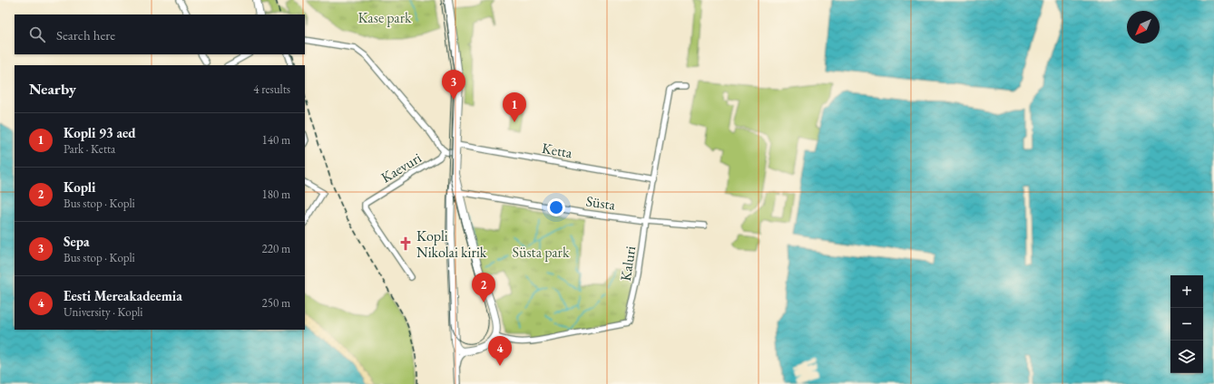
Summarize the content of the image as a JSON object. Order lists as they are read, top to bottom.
{
  "streets": {
    "street": [
      "Ketta",
      "Kaevuri",
      "Süsta",
      "Kaluri"
    ]
  },
  "crossings": [
    ["Ketta", "Kaluri"],
    ["Süsta", "Kaluri"]
  ],
  "parks": ["Kase park", "Süsta park"],
  "places": {
    "church": ["Kopli Nikolai kirik"]
  },
  "north": "bottom left",
  "page": {
    "search": "Search here",
    "heading": ["Nearby", "4 results"],
    "pins": [
      "3",
      "1",
      "2",
      "4"
    ],
    "list": [
      {
        "mark": "1",
        "name": "Kopli 93 aed",
        "note": "Park · Ketta",
        "value": "140 m"
      },
      {
        "mark": "2",
        "name": "Kopli",
        "note": "Bus stop · Kopli",
        "value": "180 m"
      },
      {
        "mark": "3",
        "name": "Sepa",
        "note": "Bus stop · Kopli",
        "value": "220 m"
      },
      {
        "mark": "4",
        "name": "Eesti Mereakadeemia",
        "note": "University · Kopli",
        "value": "250 m"
      }
    ],
    "map_buttons": ["+", "−"]
  }
}
